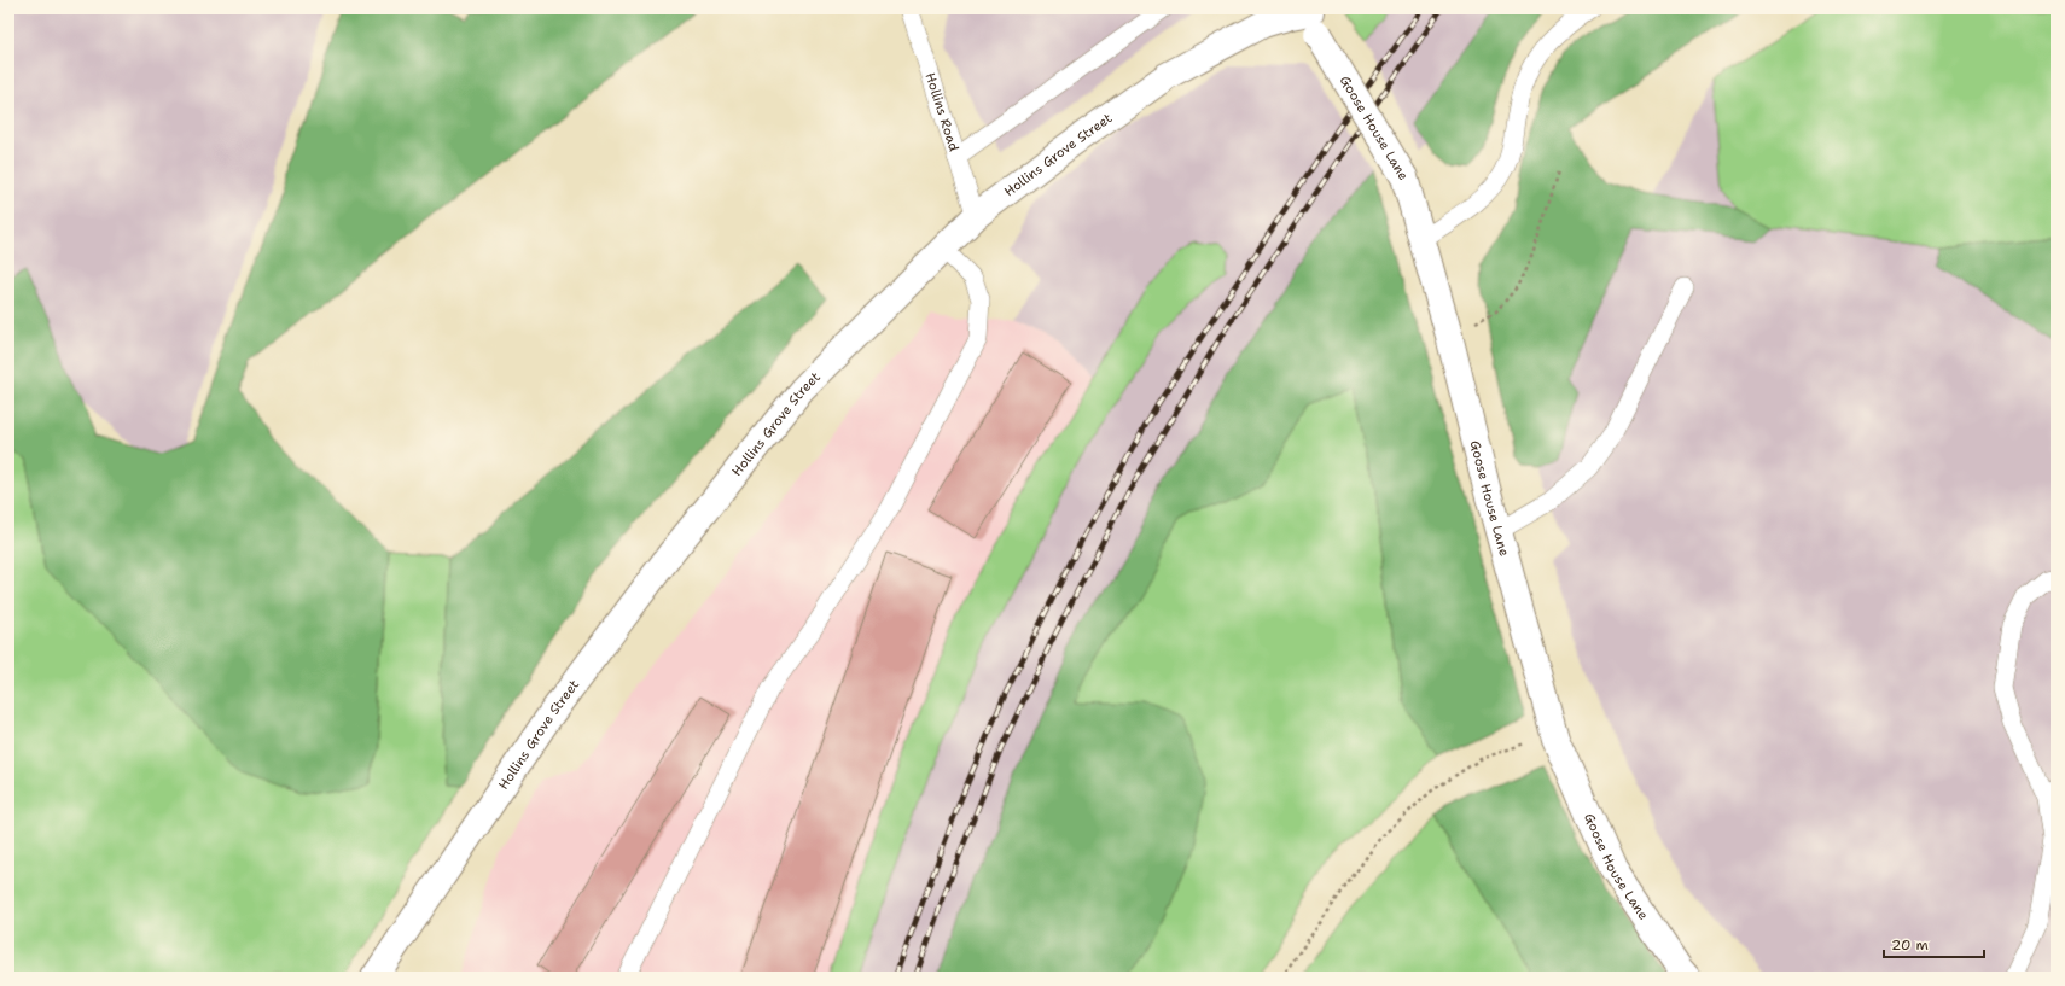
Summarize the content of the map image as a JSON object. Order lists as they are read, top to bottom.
{
  "streets": {
    "street": ["Goose House Lane", "Hollins Grove Street"],
    "lane": ["Hollins Road"]
  },
  "crossings": [
    ["Hollins Road", "Hollins Grove Street"],
    ["Goose House Lane", "Hollins Grove Street"]
  ],
  "scale_bar": "20 m"
}
